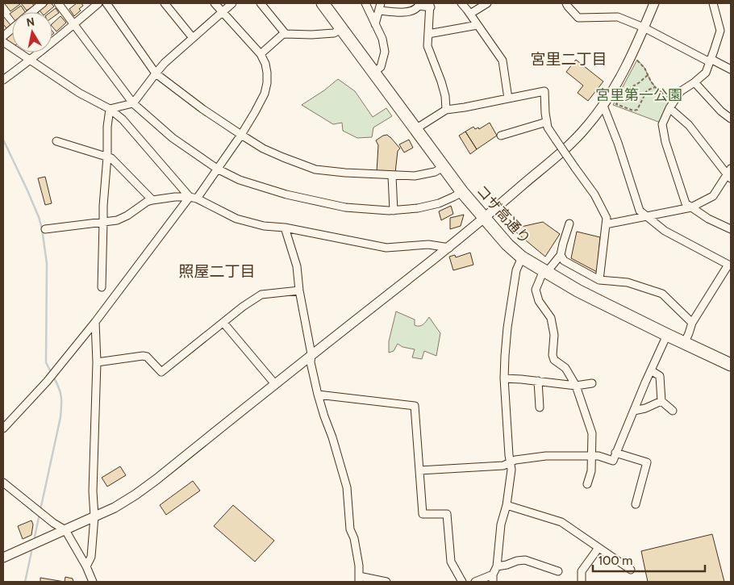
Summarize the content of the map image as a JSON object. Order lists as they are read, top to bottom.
{
  "streets": {
    "highway": ["コザ高通り"]
  },
  "districts": ["宮里二丁目", "照屋二丁目"],
  "parks": ["宮里第一公園"],
  "scale_bar": "100 m",
  "north": "top"
}
